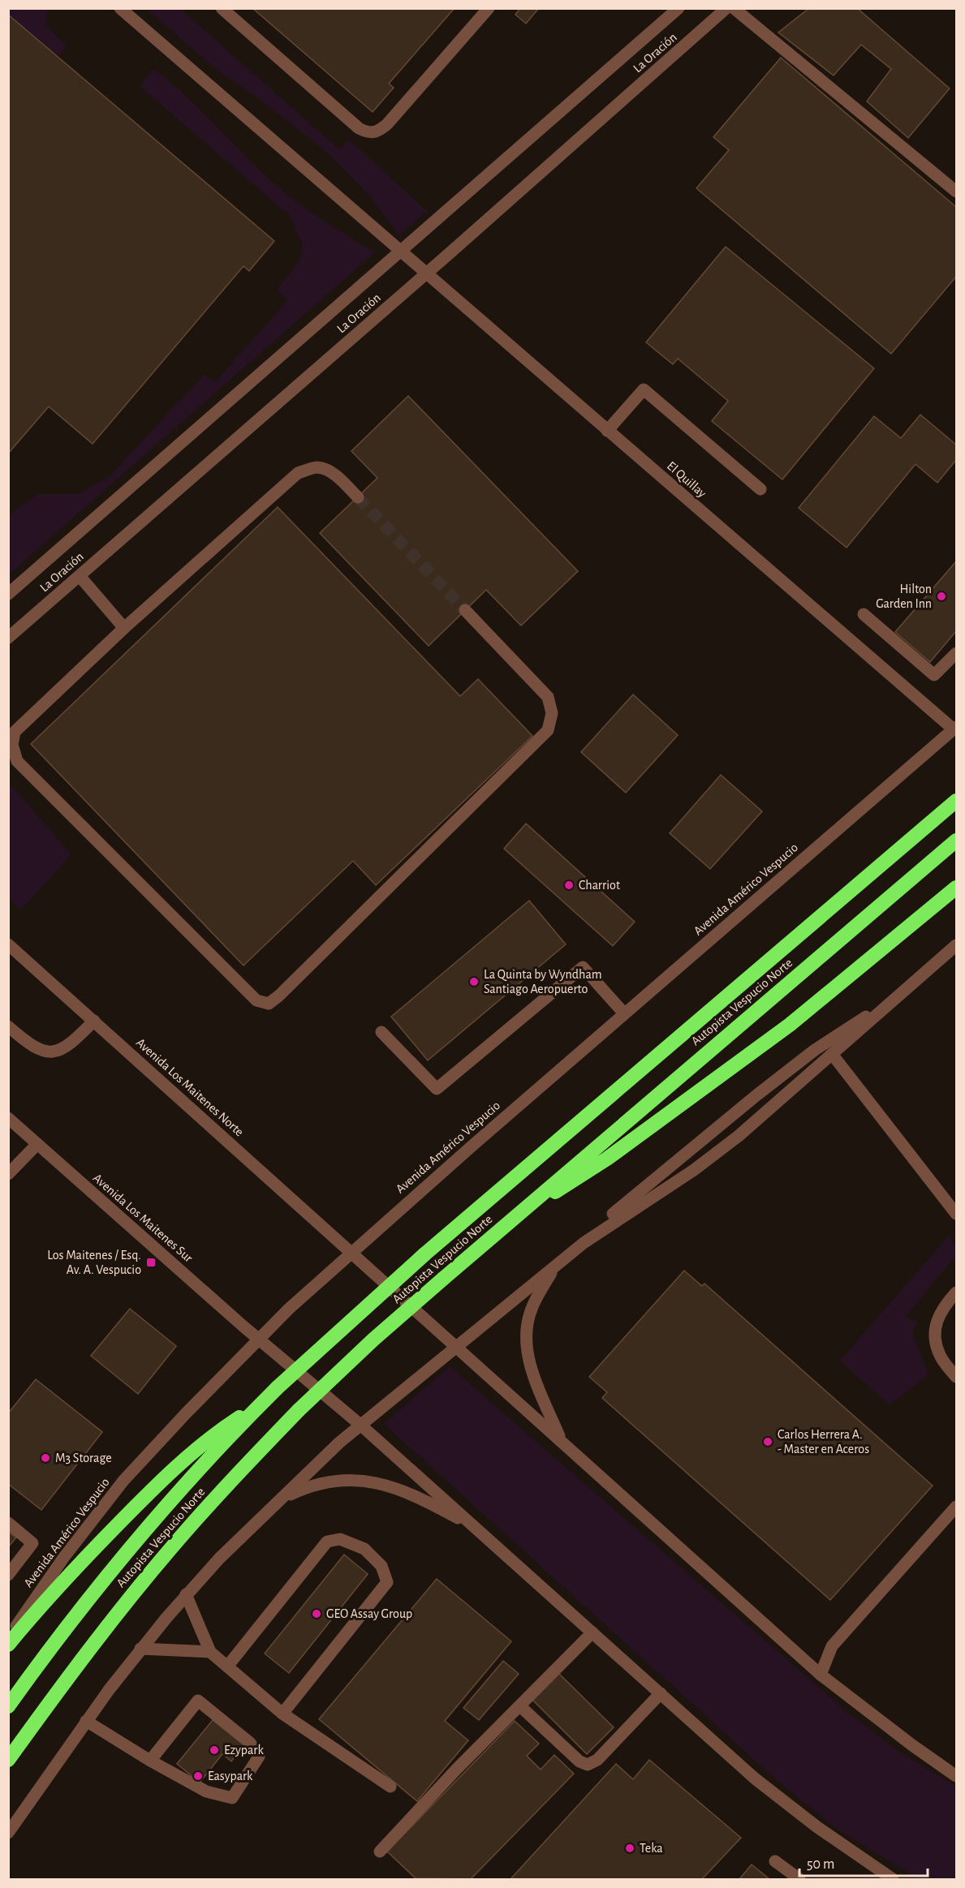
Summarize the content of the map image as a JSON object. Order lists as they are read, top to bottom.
{
  "streets": {
    "highway": ["Autopista Vespucio Norte"],
    "street": [
      "La Oración",
      "El Quillay",
      "Avenida Américo Vespucio",
      "Avenida Los Maitenes Norte",
      "Avenida Los Maitenes Sur"
    ]
  },
  "crossings": [
    ["La Oración", "El Quillay"],
    ["El Quillay", "Avenida Américo Vespucio"],
    ["Avenida Américo Vespucio", "Avenida Los Maitenes Norte"],
    ["Avenida Américo Vespucio", "Avenida Los Maitenes Sur"]
  ],
  "places": {
    "other": [
      "Hilton Garden Inn",
      "Charriot",
      "La Quinta by Wyndham Santiago Aeropuerto",
      "Carlos Herrera A. - Master en Aceros",
      "M3 Storage",
      "GEO Assay Group",
      "Ezypark",
      "Easypark",
      "Teka"
    ],
    "transit": ["Los Maitenes / Esq. Av. A. Vespucio"]
  },
  "scale_bar": "50 m"
}
